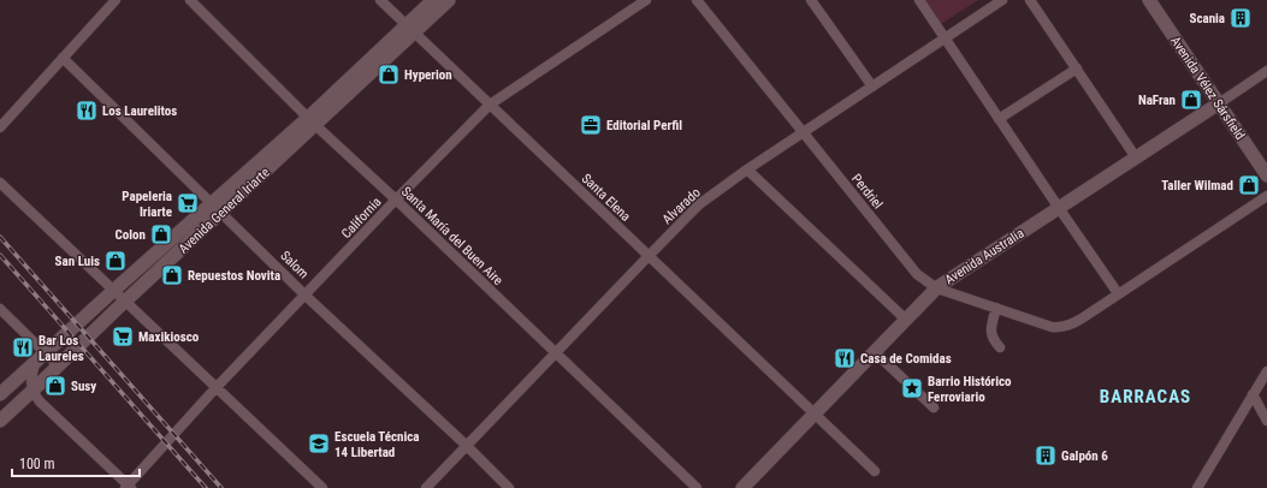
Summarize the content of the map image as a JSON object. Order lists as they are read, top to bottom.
{
  "streets": {
    "main road": ["Avenida Vélez Sársfield", "Avenida General Iriarte", "Avenida Australia"],
    "street": [
      "Perdriel",
      "Santa Elena",
      "Alvarado",
      "California",
      "Santa María del Buen Aire",
      "Salom"
    ]
  },
  "crossings": [
    ["Avenida Vélez Sársfield", "Avenida Australia"],
    ["Perdriel", "Alvarado"],
    ["Perdriel", "Avenida Australia"],
    ["Santa Elena", "Alvarado"],
    ["Santa Elena", "Avenida General Iriarte"],
    ["Santa Elena", "California"],
    ["Santa Elena", "Avenida Australia"],
    ["Alvarado", "Santa María del Buen Aire"],
    ["Alvarado", "Salom"],
    ["Avenida General Iriarte", "Santa María del Buen Aire"],
    ["Avenida General Iriarte", "Salom"],
    ["California", "Santa María del Buen Aire"],
    ["California", "Salom"]
  ],
  "districts": ["BARRACAS"],
  "places": {
    "building": ["Scania", "Galpón 6"],
    "shop": [
      "Hyperion",
      "NaFran",
      "Taller Wilmad",
      "Colon",
      "San Luis",
      "Repuestos Novita",
      "Susy"
    ],
    "restaurant": ["Los Laurelitos", "Bar Los Laureles", "Casa de Comidas"],
    "office": ["Editorial Perfil"],
    "supermarket": ["Papeleria Iriarte", "Maxikiosco"],
    "place": ["Barrio Histórico Ferroviario"],
    "school or university": ["Escuela Técnica 14 Libertad"]
  },
  "scale_bar": "100 m"
}
